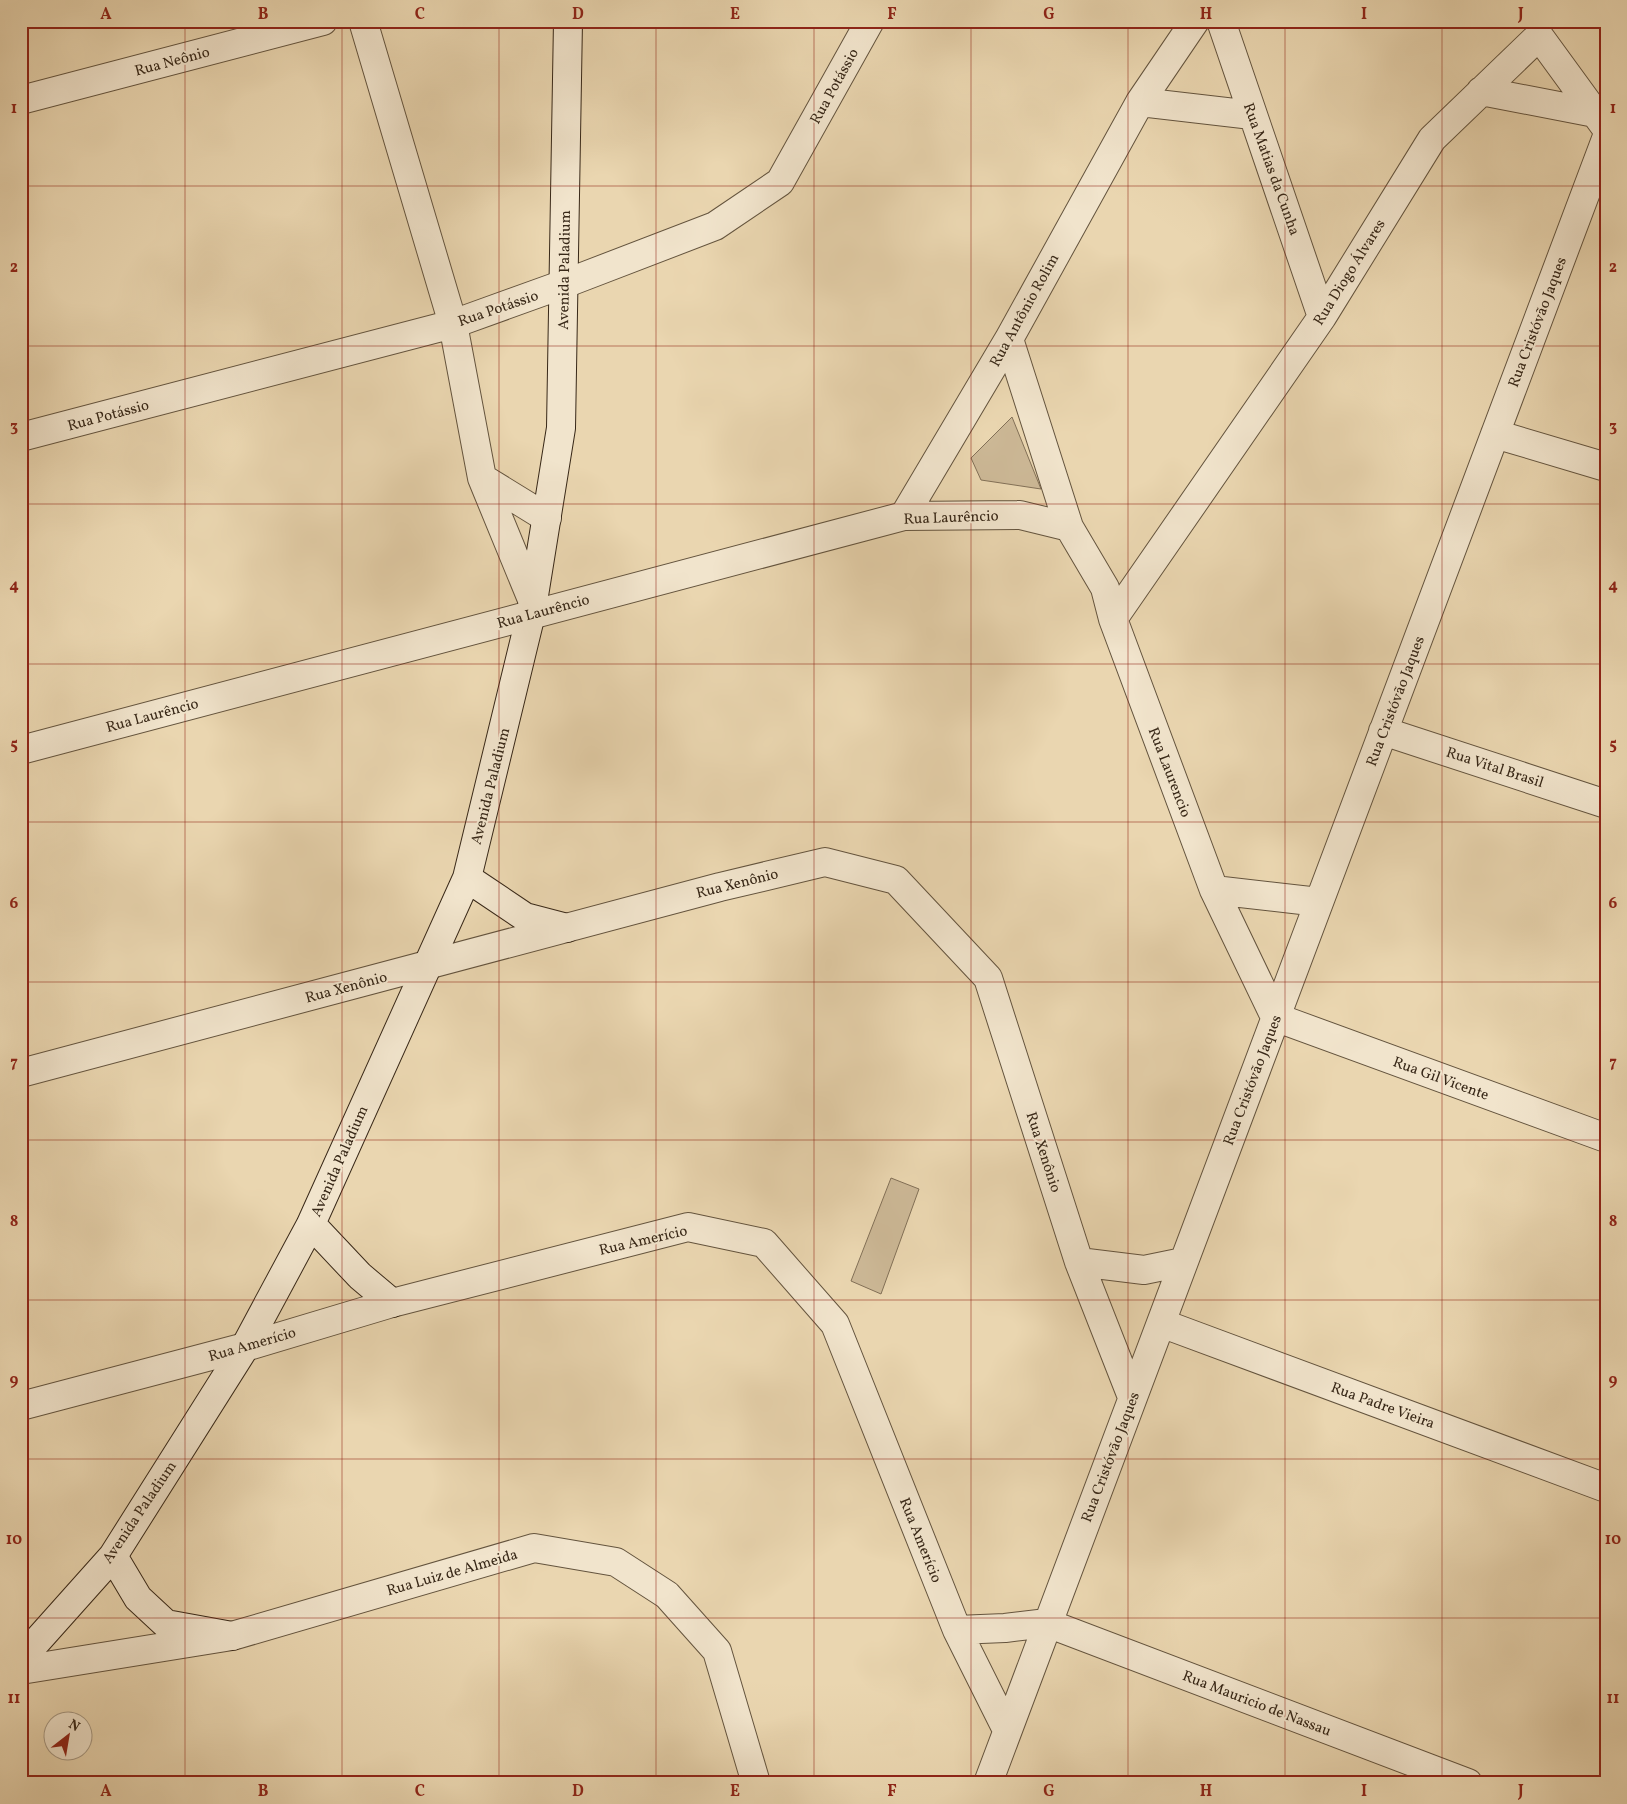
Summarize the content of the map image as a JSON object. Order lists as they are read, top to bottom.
{
  "streets": {
    "street": [
      "Rua Neônio",
      "Rua Potássio",
      "Rua Matias da Cunha",
      "Avenida Paladium",
      "Rua Diogo Álvares",
      "Rua Antônio Rolim",
      "Rua Cristóvão Jaques",
      "Rua Laurêncio",
      "Rua Vital Brasil",
      "Rua Laurencio",
      "Rua Xenônio",
      "Rua Gil Vicente",
      "Rua Amerício",
      "Rua Padre Vieira",
      "Rua Luiz de Almeida",
      "Rua Mauricio de Nassau"
    ]
  },
  "crossings": [
    ["Rua Potássio", "Avenida Paladium"],
    ["Rua Matias da Cunha", "Rua Diogo Álvares"],
    ["Avenida Paladium", "Rua Laurêncio"],
    ["Avenida Paladium", "Rua Xenônio"],
    ["Avenida Paladium", "Rua Amerício"],
    ["Rua Diogo Álvares", "Rua Laurencio"],
    ["Rua Antônio Rolim", "Rua Laurêncio"],
    ["Rua Antônio Rolim", "Rua Laurencio"],
    ["Rua Cristóvão Jaques", "Rua Vital Brasil"],
    ["Rua Cristóvão Jaques", "Rua Laurencio"],
    ["Rua Cristóvão Jaques", "Rua Xenônio"],
    ["Rua Cristóvão Jaques", "Rua Gil Vicente"],
    ["Rua Cristóvão Jaques", "Rua Amerício"],
    ["Rua Cristóvão Jaques", "Rua Padre Vieira"],
    ["Rua Cristóvão Jaques", "Rua Mauricio de Nassau"],
    ["Rua Laurêncio", "Rua Laurencio"],
    ["Rua Laurencio", "Rua Gil Vicente"]
  ],
  "north": "top right",
  "grid": {
    "columns": [
      "A",
      "B",
      "C",
      "D",
      "E",
      "F",
      "G",
      "H",
      "I",
      "J"
    ],
    "rows": [
      "1",
      "2",
      "3",
      "4",
      "5",
      "6",
      "7",
      "8",
      "9",
      "10",
      "11"
    ]
  }
}
